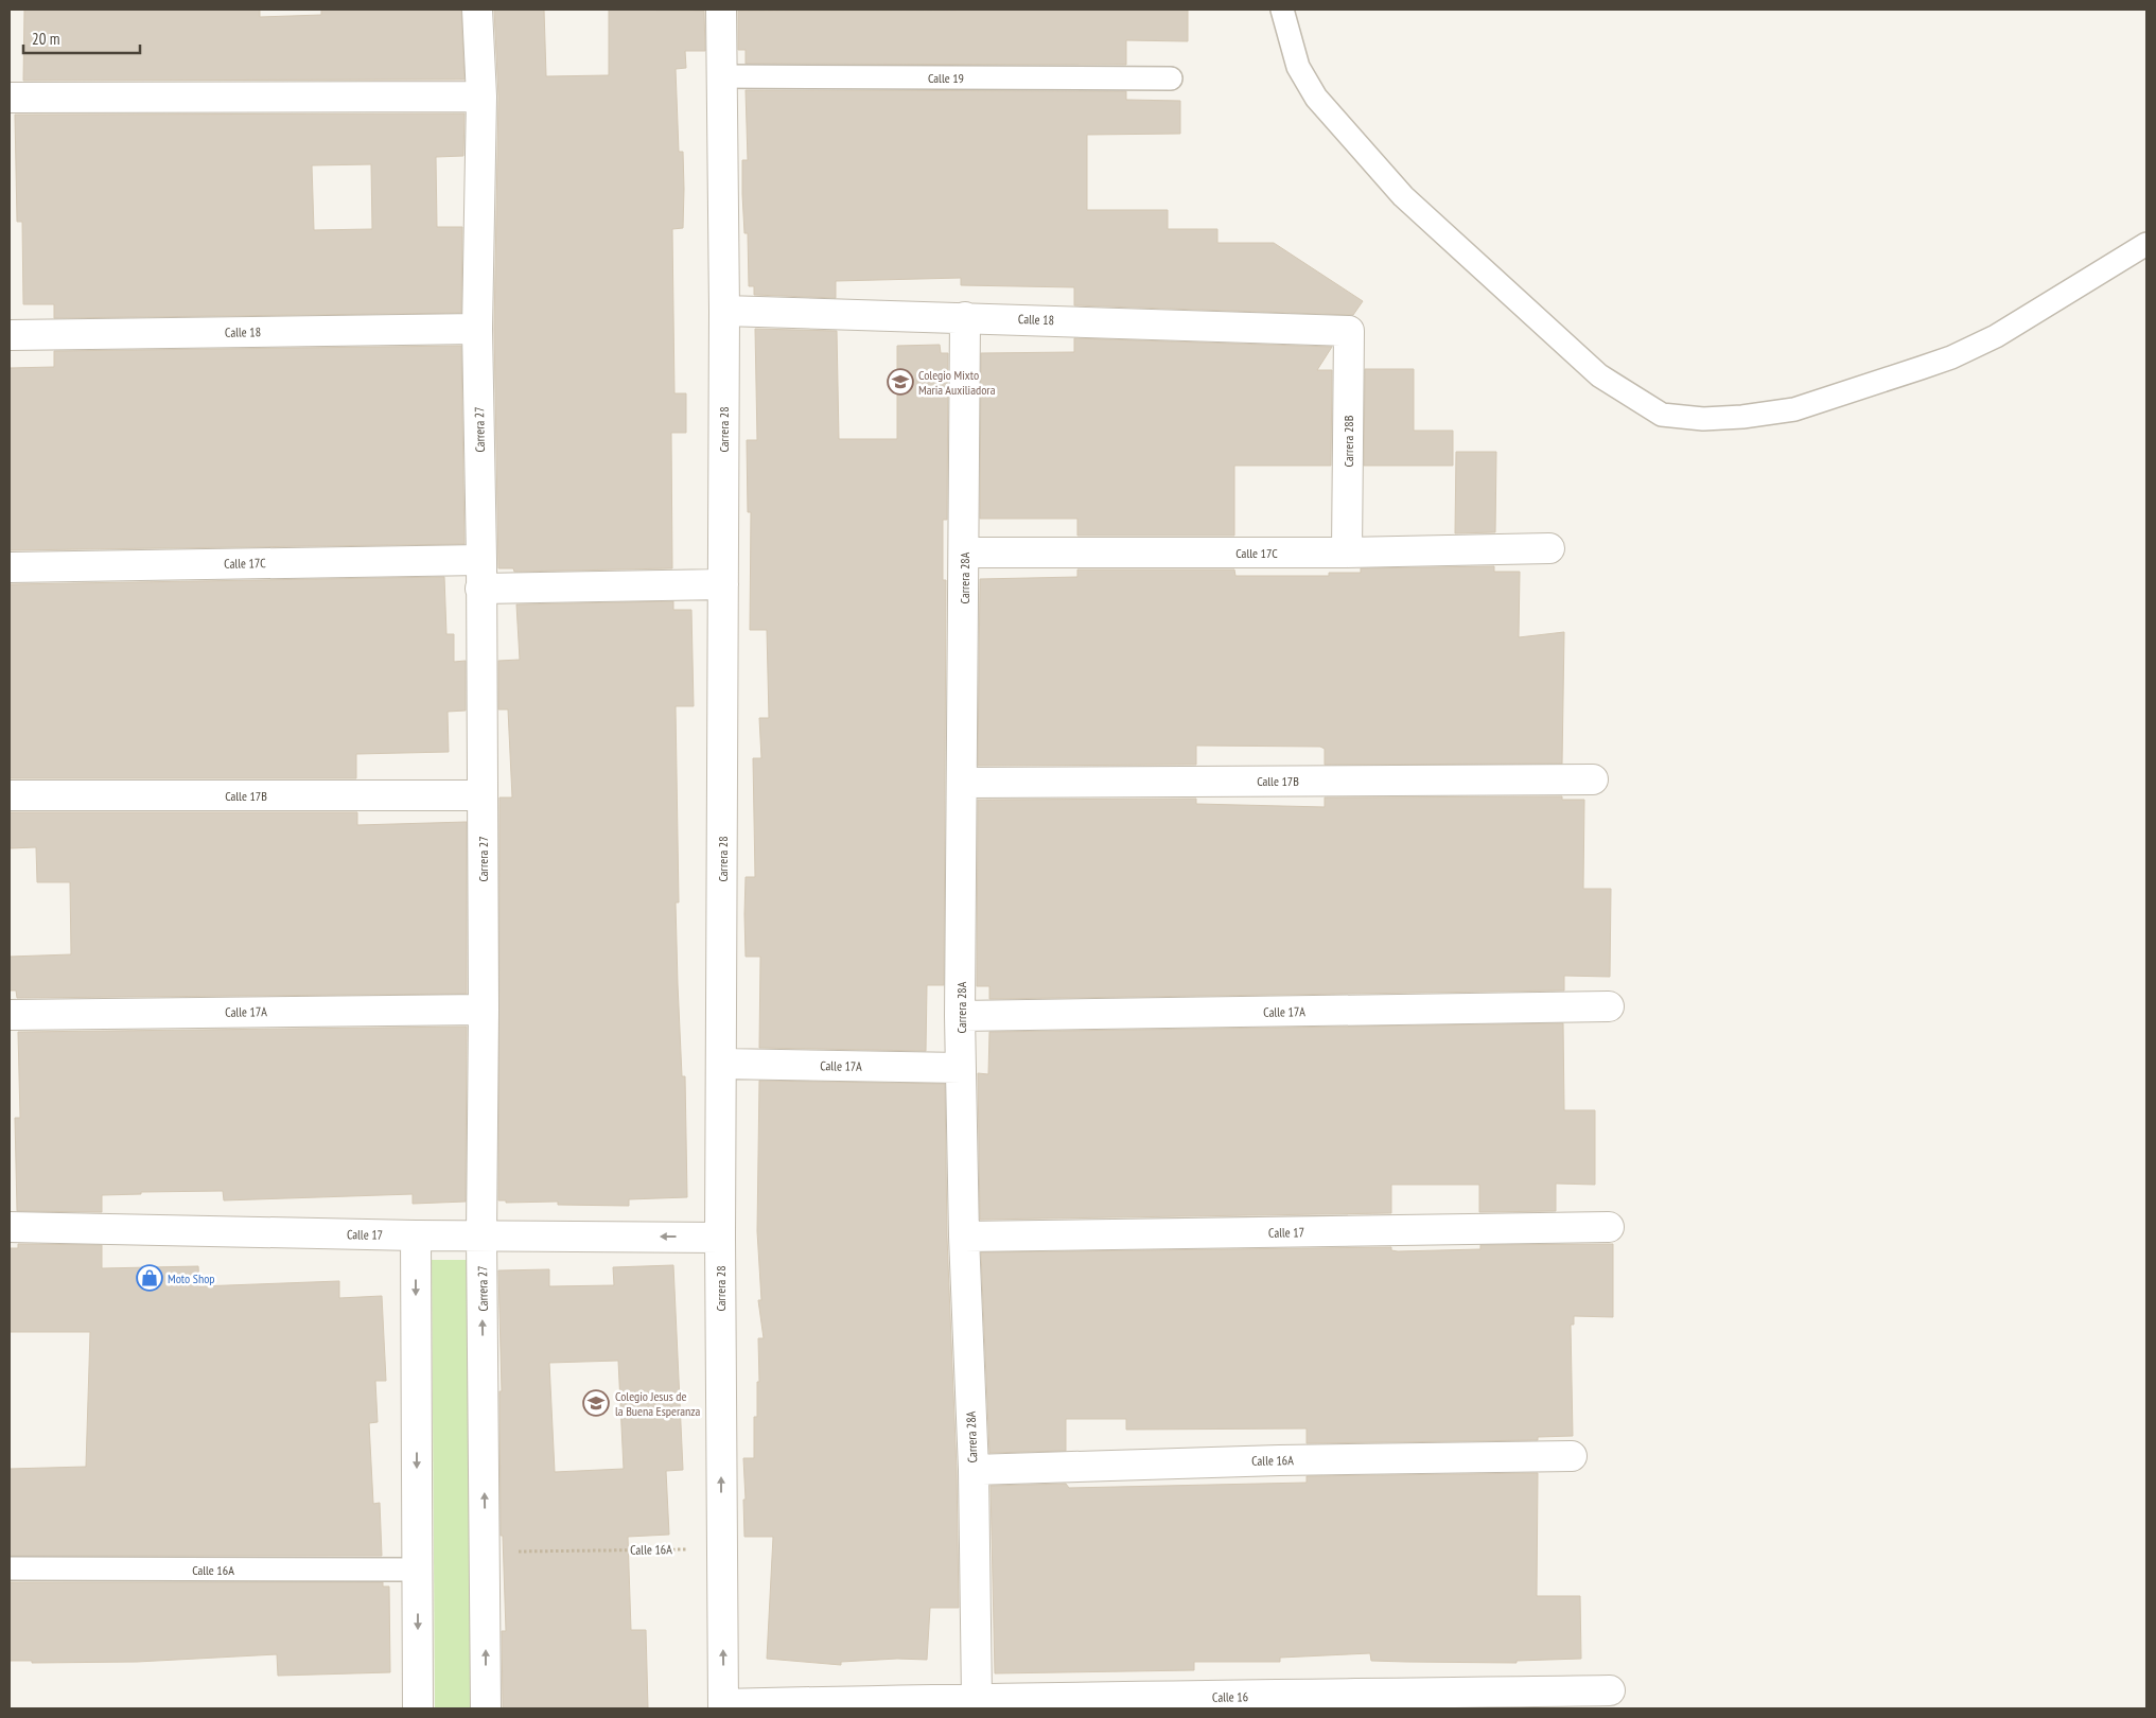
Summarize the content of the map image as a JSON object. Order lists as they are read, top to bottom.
{
  "streets": {
    "street": [
      "Calle 18",
      "Carrera 27",
      "Carrera 28",
      "Carrera 28B",
      "Calle 17C",
      "Carrera 28A",
      "Calle 17B",
      "Calle 17A",
      "Calle 17",
      "Calle 16A",
      "Calle 16"
    ],
    "lane": ["Calle 19"]
  },
  "crossings": [
    ["Calle 19", "Carrera 28"],
    ["Calle 18", "Carrera 27"],
    ["Calle 18", "Carrera 28"],
    ["Calle 18", "Carrera 28B"],
    ["Calle 18", "Carrera 28A"],
    ["Carrera 27", "Calle 17C"],
    ["Carrera 27", "Calle 17B"],
    ["Carrera 27", "Calle 17A"],
    ["Carrera 27", "Calle 17"],
    ["Carrera 27", "Calle 16A"],
    ["Carrera 28", "Calle 17A"],
    ["Carrera 28", "Calle 17"],
    ["Carrera 28", "Calle 16A"],
    ["Carrera 28", "Calle 16"],
    ["Carrera 28B", "Calle 17C"],
    ["Calle 17C", "Carrera 28A"],
    ["Carrera 28A", "Calle 17B"],
    ["Carrera 28A", "Calle 17A"],
    ["Carrera 28A", "Calle 17"],
    ["Carrera 28A", "Calle 16A"],
    ["Carrera 28A", "Calle 16"]
  ],
  "places": {
    "school or university": ["Colegio Mixto Maria Auxiliadora", "Colegio Jesus de la Buena Esperanza"],
    "shop": ["Moto Shop"]
  },
  "scale_bar": "20 m"
}
